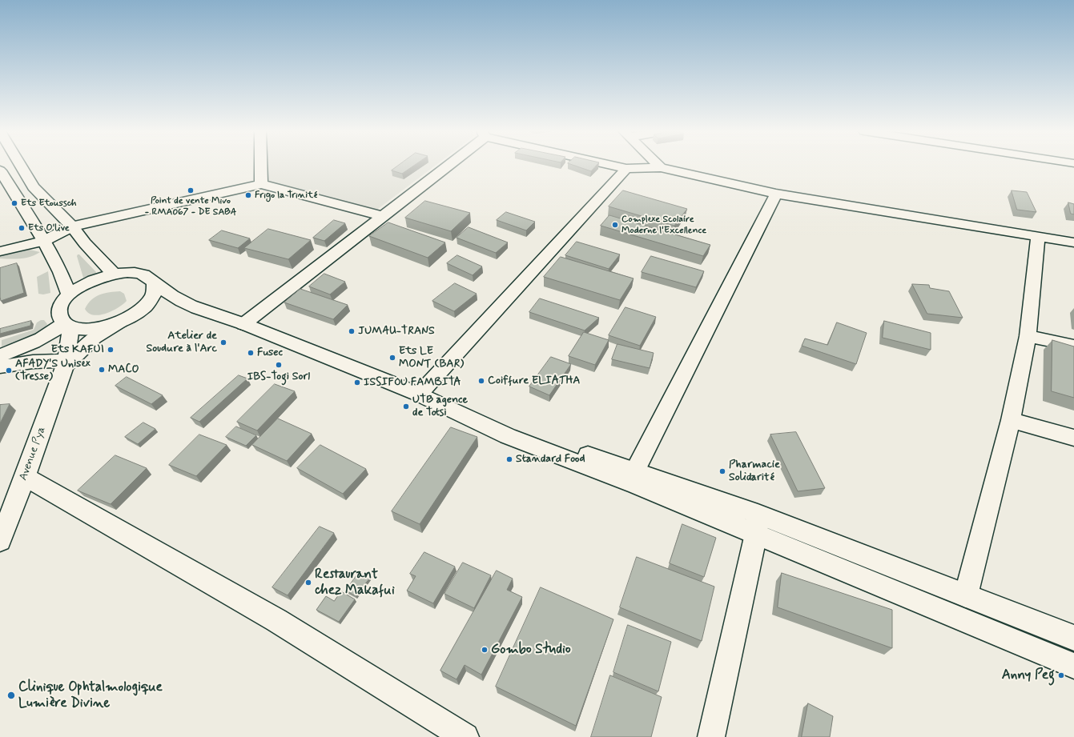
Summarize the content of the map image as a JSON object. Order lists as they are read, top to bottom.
{
  "streets": {
    "street": ["Avenue Pya"]
  },
  "places": [
    "Point de vente Mivo - RMA067 - DE SABA",
    "Frigo la Trinité",
    "Ets Etoussch",
    "Complexe Scolaire Moderne l'Excellence",
    "Ets O'live",
    "JUMAU-TRANS",
    "Atelier de Soudure à l'Arc",
    "Ets KAFUI",
    "Fusec",
    "Ets LE MONT (BAR)",
    "IBS-Togi Sorl",
    "MACO",
    "AFADY'S Unisex (Tresse)",
    "Coiffure ELIATHA",
    "ISSIFOU FAMBITA",
    "UTB agence de Totsi",
    "Standard Food",
    "Pharmacie Solidarité",
    "Restaurant chez Makafui",
    "Gombo Studio",
    "Anny Peg",
    "Clinique Ophtalmologique Lumière Divine"
  ]
}
